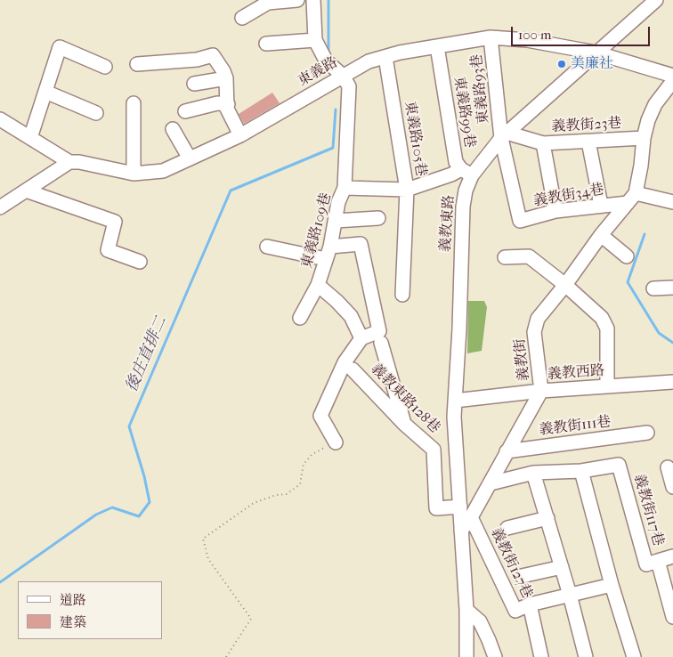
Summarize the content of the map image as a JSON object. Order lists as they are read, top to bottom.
{
  "streets": {
    "street": [
      "東義路",
      "東義路93巷",
      "東義路99巷",
      "義教街23巷",
      "東義路105巷",
      "義教街34巷",
      "義教東路",
      "東義路109巷",
      "義教街",
      "義教西路",
      "義教東路128巷",
      "義教街111巷",
      "義教街117巷",
      "義教街127巷"
    ]
  },
  "crossings": [
    ["東義路", "東義路93巷"],
    ["東義路", "東義路99巷"],
    ["東義路", "東義路105巷"],
    ["東義路", "義教東路"],
    ["東義路", "東義路109巷"],
    ["東義路93巷", "義教街23巷"],
    ["東義路93巷", "義教街34巷"],
    ["東義路93巷", "義教東路"],
    ["東義路99巷", "義教東路"],
    ["義教街23巷", "義教街34巷"],
    ["義教街23巷", "義教東路"],
    ["義教街23巷", "義教街"],
    ["東義路105巷", "東義路109巷"],
    ["義教街34巷", "義教東路"],
    ["義教街34巷", "義教街"],
    ["義教東路", "義教街"],
    ["義教東路", "義教西路"],
    ["義教東路", "義教東路128巷"],
    ["義教街", "義教西路"],
    ["義教街", "義教街111巷"],
    ["義教街", "義教街117巷"],
    ["義教街", "義教街127巷"]
  ],
  "water": ["後庄直排二"],
  "places": ["美廉社"],
  "legend": ["道路", "建築"],
  "scale_bar": "100 m"
}
